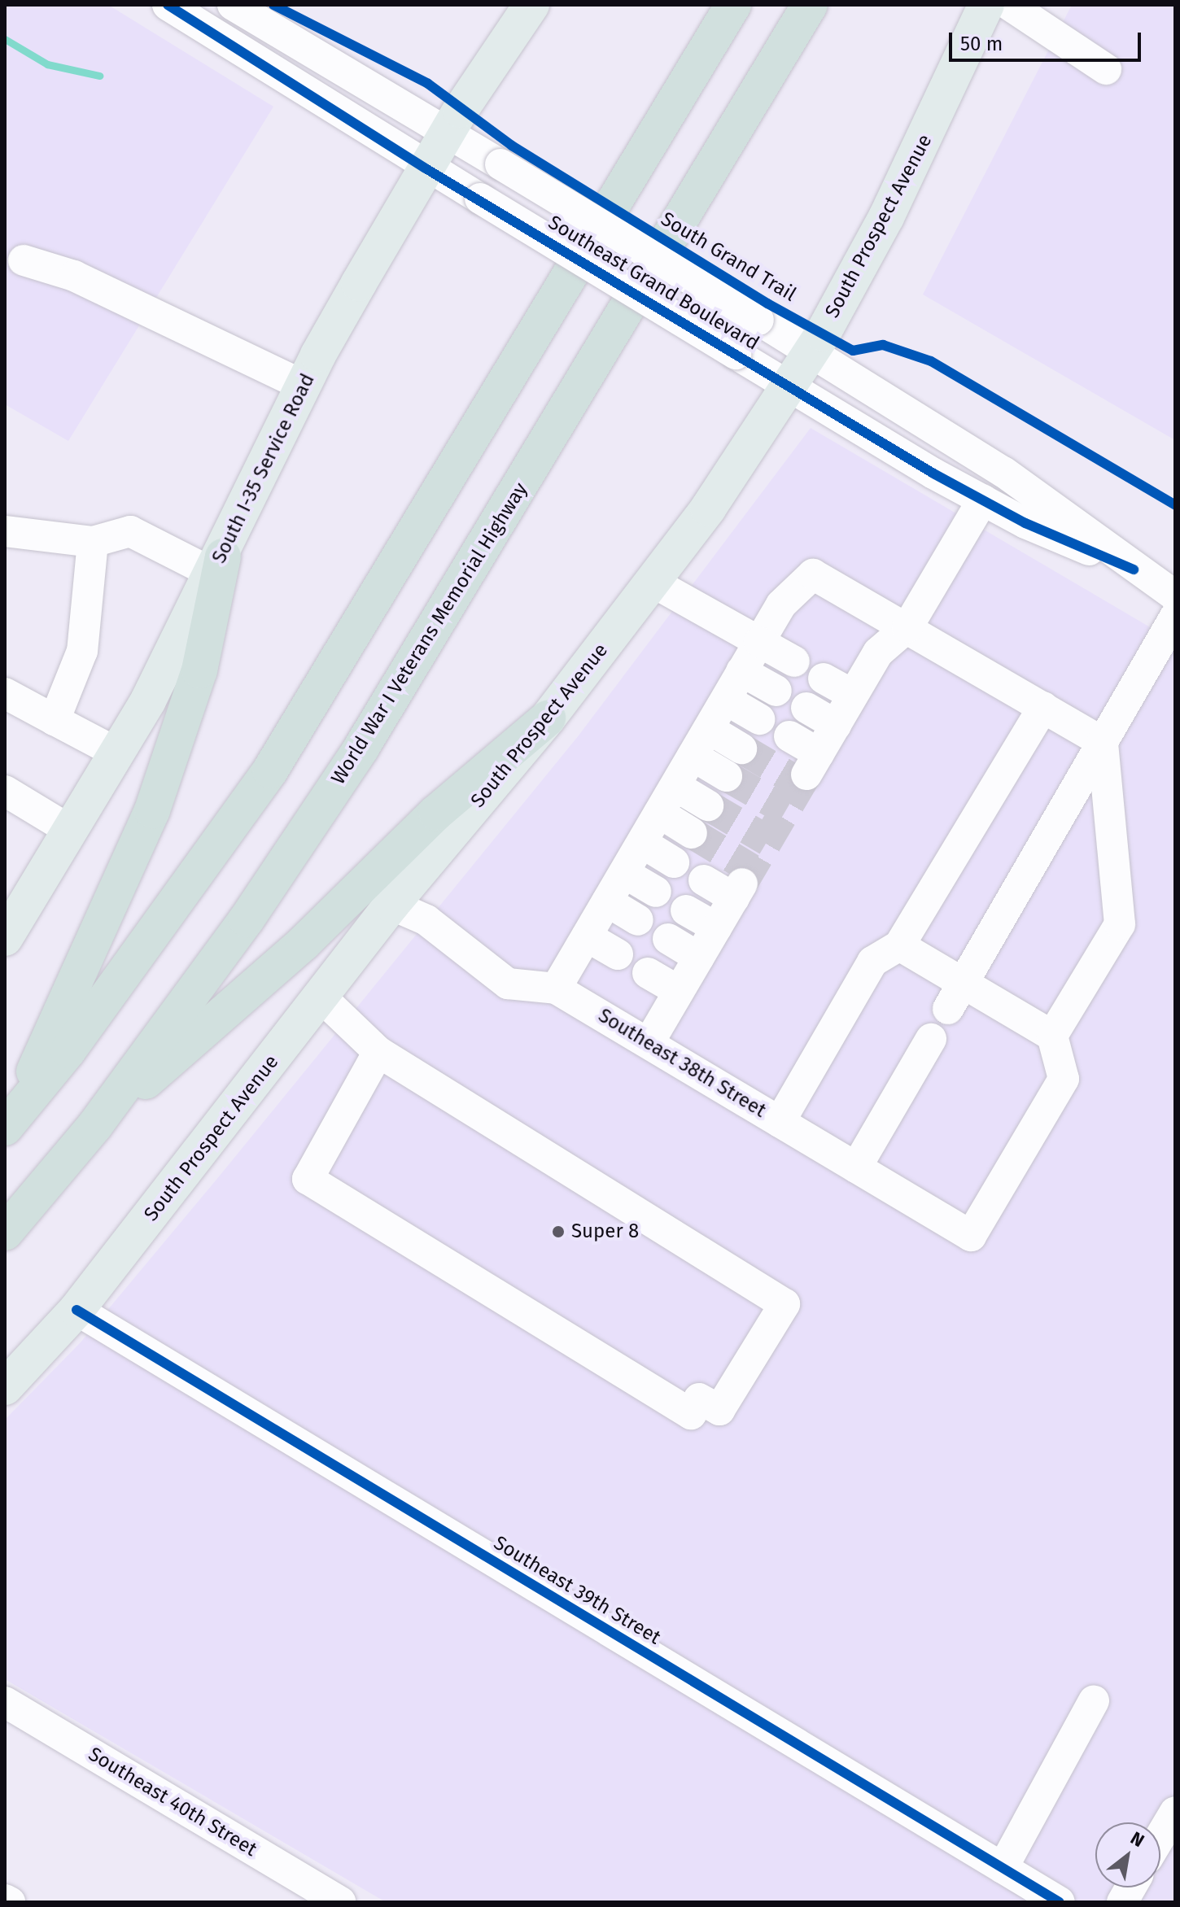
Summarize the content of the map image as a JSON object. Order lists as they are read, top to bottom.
{
  "streets": {
    "highway": ["World War I Veterans Memorial Highway"],
    "main road": ["South Prospect Avenue", "South I-35 Service Road"],
    "street": [
      "Southeast Grand Boulevard",
      "Southeast 38th Street",
      "Southeast 39th Street",
      "Southeast 40th Street"
    ],
    "cycle path": ["South Grand Trail"]
  },
  "crossings": [
    ["South Prospect Avenue", "Southeast Grand Boulevard"],
    ["South Prospect Avenue", "Southeast 38th Street"],
    ["South Prospect Avenue", "Southeast 39th Street"],
    ["Southeast Grand Boulevard", "South I-35 Service Road"]
  ],
  "places": ["Super 8"],
  "scale_bar": "50 m",
  "north": "top right"
}
